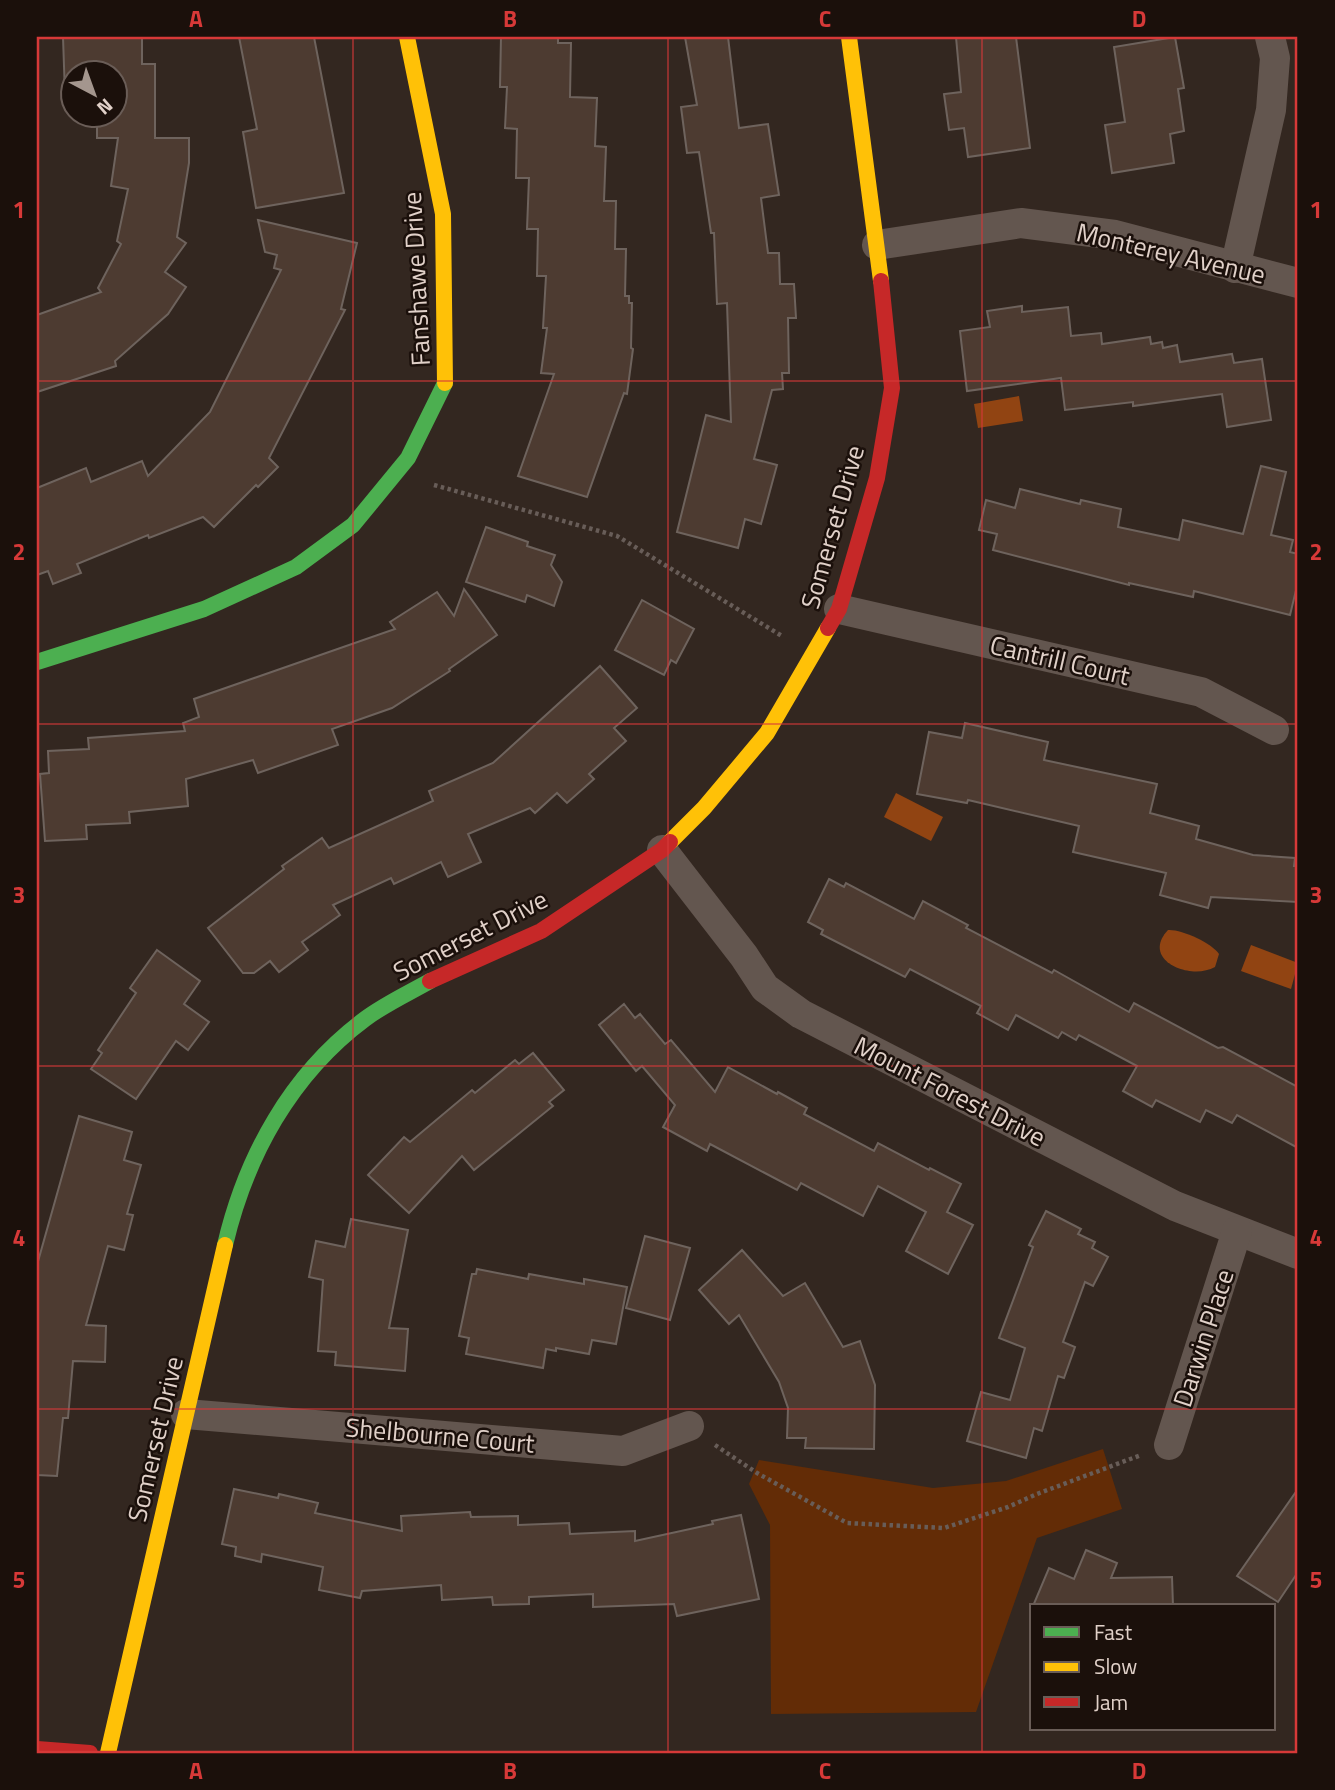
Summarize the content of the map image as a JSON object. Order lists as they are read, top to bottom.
{
  "streets": {
    "street": [
      "Monterey Avenue",
      "Fanshawe Drive",
      "Somerset Drive",
      "Cantrill Court",
      "Mount Forest Drive",
      "Darwin Place",
      "Shelbourne Court"
    ]
  },
  "crossings": [
    ["Monterey Avenue", "Somerset Drive"],
    ["Somerset Drive", "Cantrill Court"],
    ["Somerset Drive", "Mount Forest Drive"],
    ["Somerset Drive", "Shelbourne Court"],
    ["Mount Forest Drive", "Darwin Place"]
  ],
  "legend": ["Fast", "Slow", "Jam"],
  "north": "bottom right",
  "grid": {
    "columns": [
      "A",
      "B",
      "C",
      "D"
    ],
    "rows": [
      "1",
      "2",
      "3",
      "4",
      "5"
    ]
  }
}
